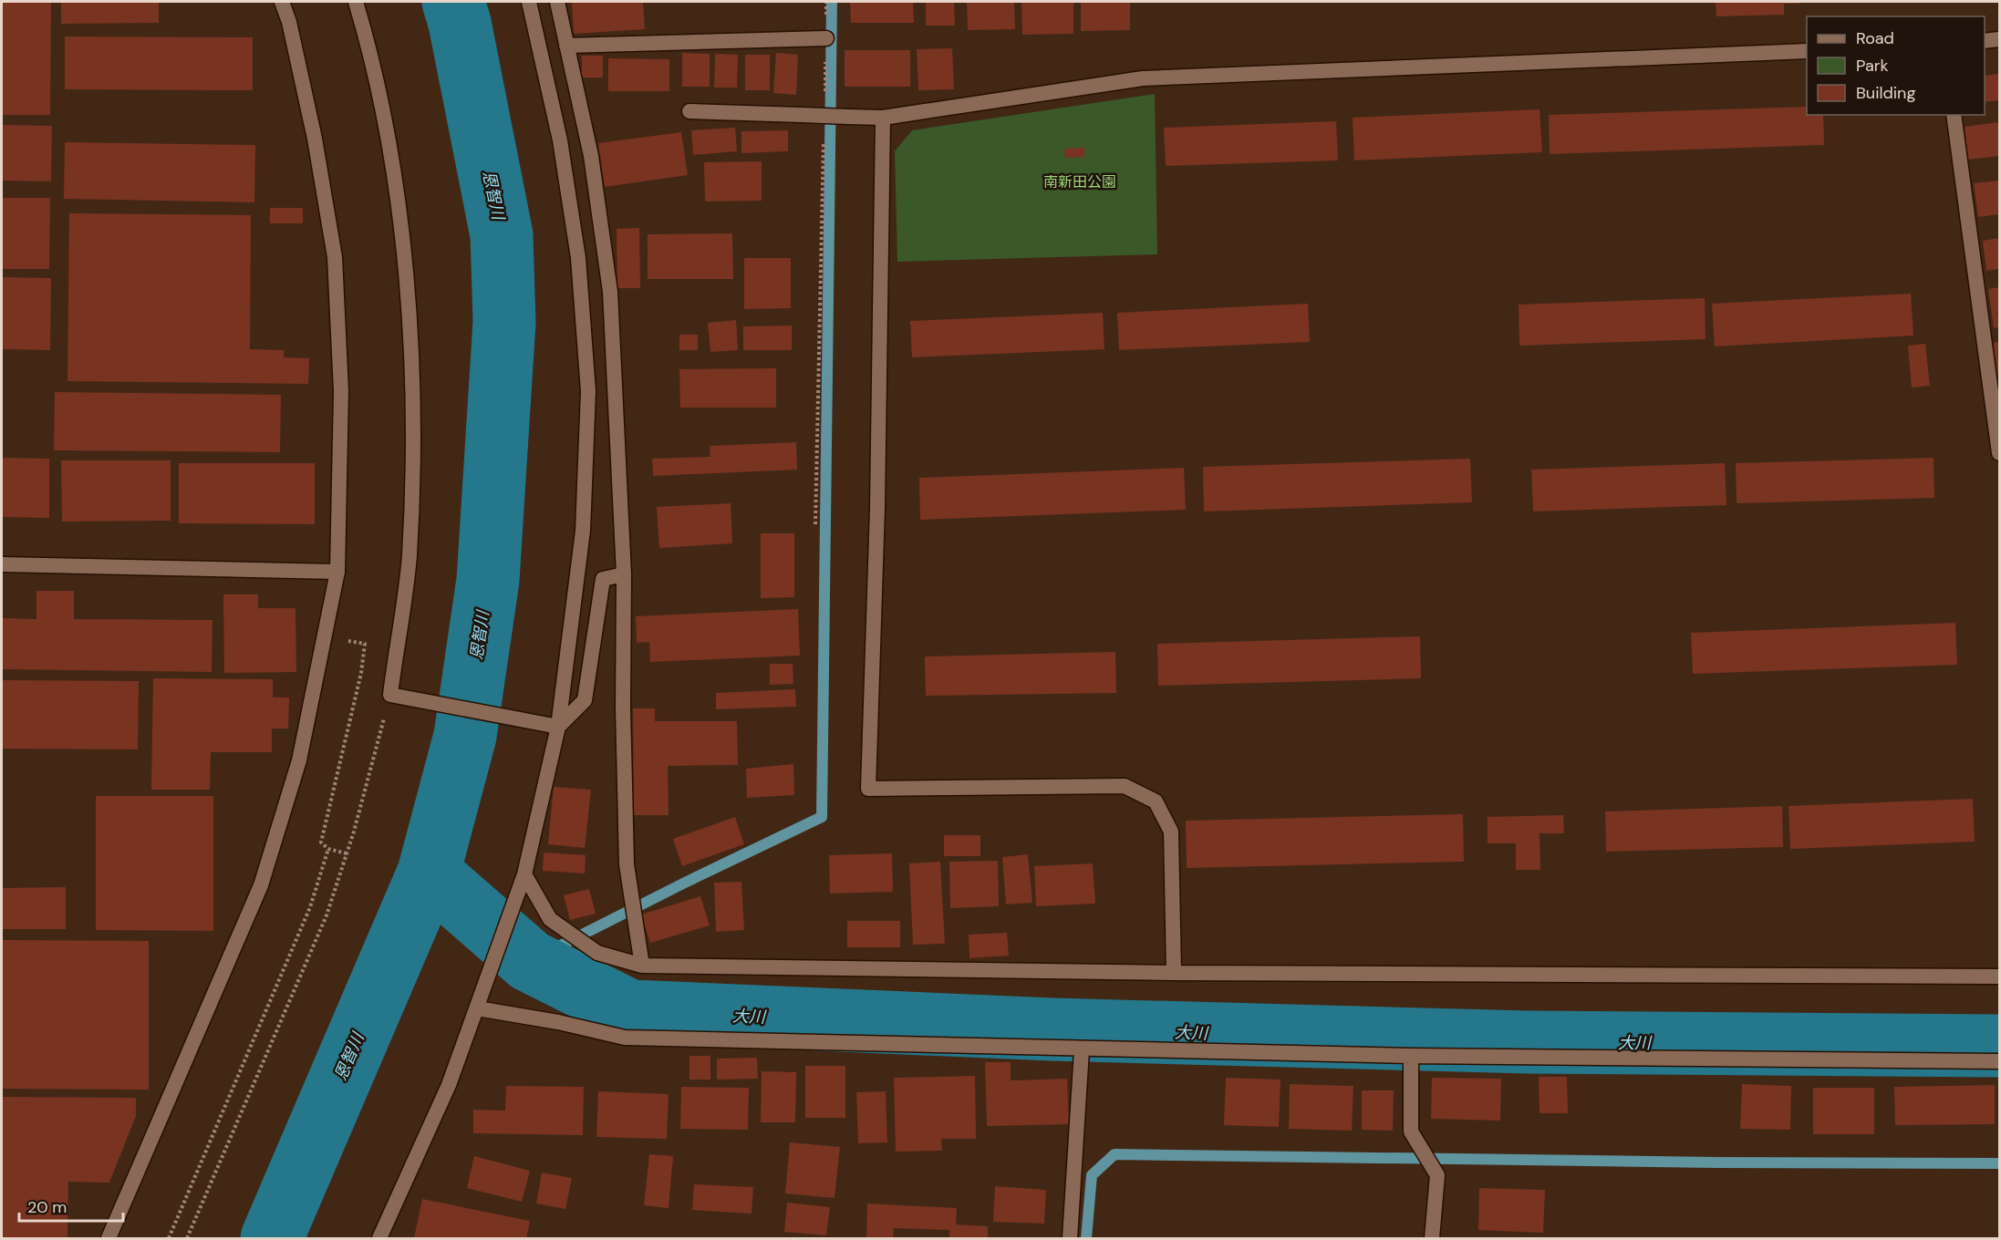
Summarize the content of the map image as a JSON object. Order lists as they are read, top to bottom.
{
  "water": ["恩智川", "大川"],
  "parks": ["南新田公園"],
  "legend": ["Road", "Park", "Building"],
  "scale_bar": "20 m"
}
